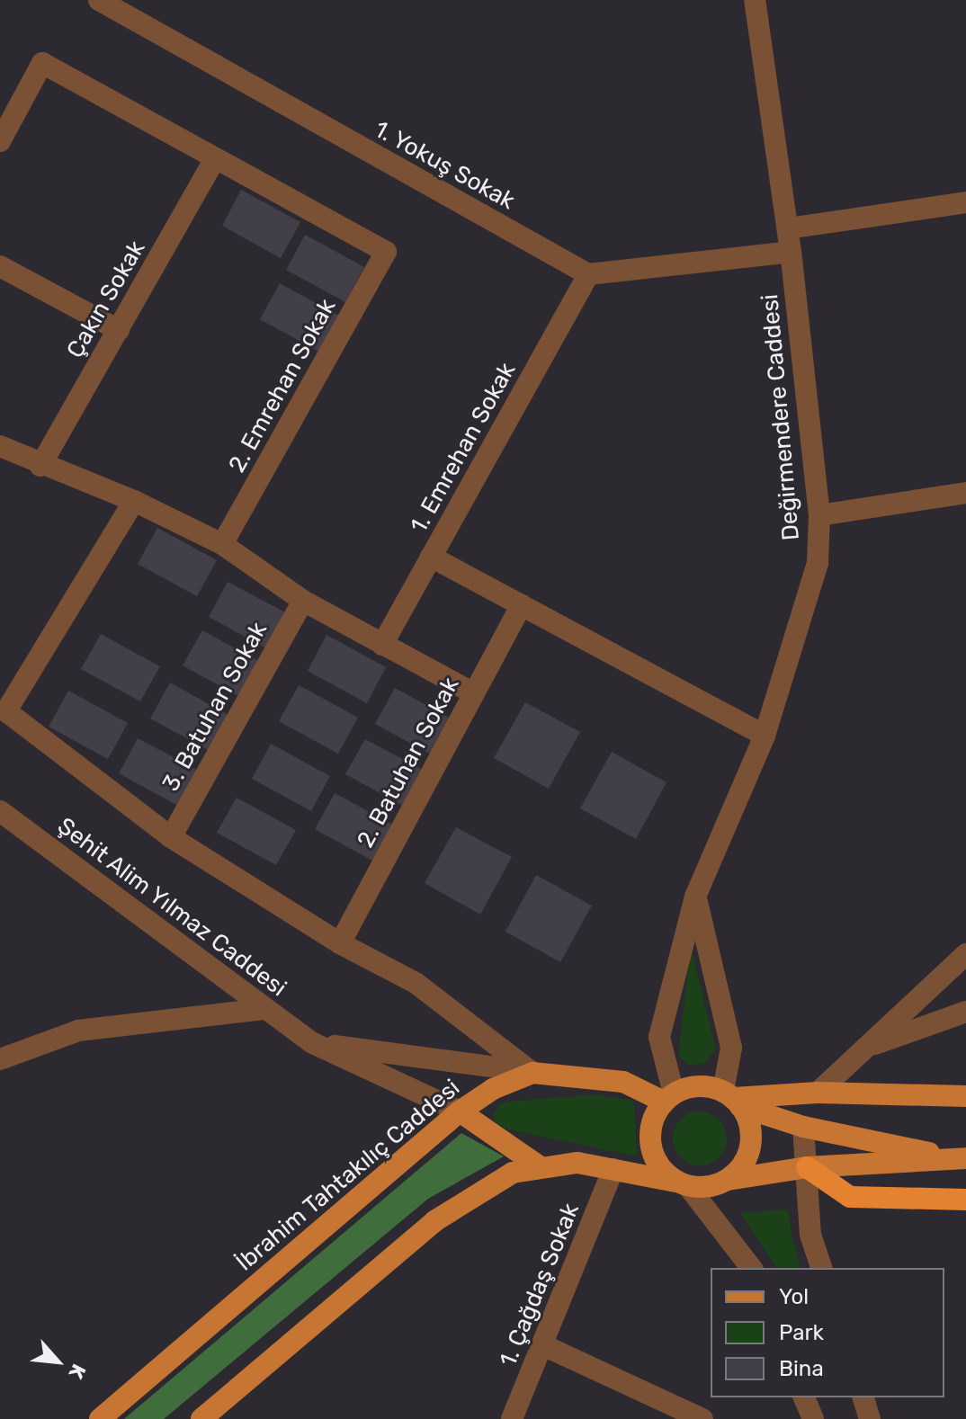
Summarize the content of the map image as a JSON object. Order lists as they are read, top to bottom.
{
  "streets": {
    "main road": ["İbrahim Tahtakılıç Caddesi"],
    "street": [
      "1. Yokuş Sokak",
      "Çakın Sokak",
      "2. Emrehan Sokak",
      "Değirmendere Caddesi",
      "1. Emrehan Sokak",
      "3. Batuhan Sokak",
      "2. Batuhan Sokak",
      "Şehit Alim Yılmaz Caddesi",
      "1. Çağdaş Sokak"
    ]
  },
  "crossings": [
    ["1. Yokuş Sokak", "1. Emrehan Sokak"],
    ["Çakın Sokak", "2. Emrehan Sokak"],
    ["Değirmendere Caddesi", "İbrahim Tahtakılıç Caddesi"],
    ["Şehit Alim Yılmaz Caddesi", "İbrahim Tahtakılıç Caddesi"]
  ],
  "legend": ["Yol", "Park", "Bina"],
  "north": "bottom right"
}
